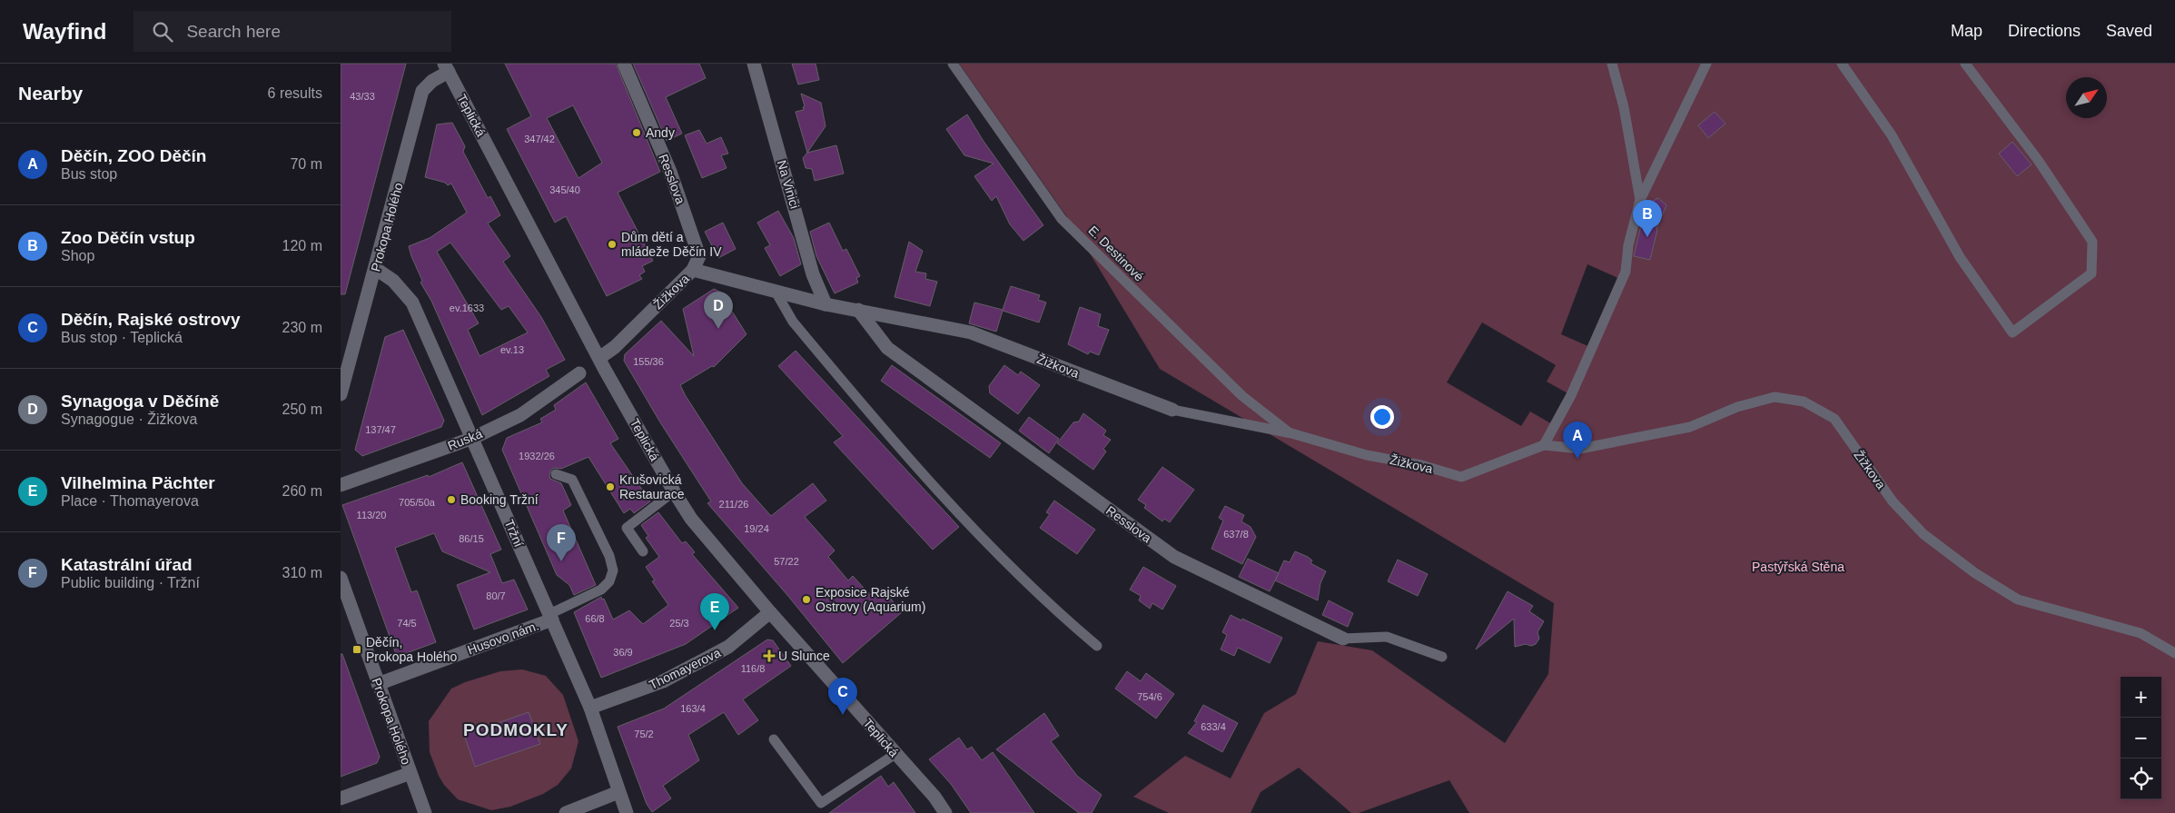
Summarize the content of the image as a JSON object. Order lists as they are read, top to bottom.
{
  "streets": {
    "street": [
      "Teplická",
      "Resslova",
      "Na Vinici",
      "Prokopa Holého",
      "Žižkova",
      "Ruská",
      "Tržní",
      "Husovo nám.",
      "Thomayerova"
    ],
    "lane": ["E. Destinové"]
  },
  "crossings": [
    ["Teplická", "Prokopa Holého"],
    ["Teplická", "Žižkova"],
    ["Teplická", "Thomayerova"],
    ["Resslova", "Žižkova"],
    ["Na Vinici", "Žižkova"],
    ["Prokopa Holého", "Tržní"],
    ["Prokopa Holého", "Husovo nám."],
    ["E. Destinové", "Žižkova"],
    ["Ruská", "Tržní"],
    ["Tržní", "Husovo nám."],
    ["Tržní", "Thomayerova"]
  ],
  "districts": ["PODMOKLY"],
  "parks": ["Pastýřská Stěna"],
  "places": {
    "other": [
      "Andy",
      "Dům dětí a mládeže Děčín IV",
      "Krušovická Restaurace",
      "Booking Tržní",
      "Exposice Rajské Ostrovy (Aquarium)"
    ],
    "transit": ["Děčín, Prokopa Holého"],
    "health": ["U Slunce"]
  },
  "house_numbers": [
    "43/33",
    "347/42",
    "345/40",
    "ev.1633",
    "ev.13",
    "155/36",
    "137/47",
    "1932/26",
    "705/50a",
    "211/26",
    "113/20",
    "19/24",
    "637/8",
    "86/15",
    "57/22",
    "80/7",
    "66/8",
    "74/5",
    "25/3",
    "36/9",
    "116/8",
    "754/6",
    "163/4",
    "633/4",
    "75/2"
  ],
  "north": "top right",
  "page": {
    "header": "Wayfind",
    "search": "Search here",
    "nav": ["Map", "Directions", "Saved"],
    "heading": ["Nearby", "6 results"],
    "list": [
      {
        "mark": "A",
        "name": "Děčín, ZOO Děčín",
        "note": "Bus stop",
        "value": "70 m"
      },
      {
        "mark": "B",
        "name": "Zoo Děčín vstup",
        "note": "Shop",
        "value": "120 m"
      },
      {
        "mark": "C",
        "name": "Děčín, Rajské ostrovy",
        "note": "Bus stop · Teplická",
        "value": "230 m"
      },
      {
        "mark": "D",
        "name": "Synagoga v Děčíně",
        "note": "Synagogue · Žižkova",
        "value": "250 m"
      },
      {
        "mark": "E",
        "name": "Vilhelmina Pächter",
        "note": "Place · Thomayerova",
        "value": "260 m"
      },
      {
        "mark": "F",
        "name": "Katastrální úřad",
        "note": "Public building · Tržní",
        "value": "310 m"
      }
    ],
    "pins": [
      "B",
      "D",
      "A",
      "F",
      "E",
      "C"
    ],
    "map_buttons": ["+", "−"]
  }
}
